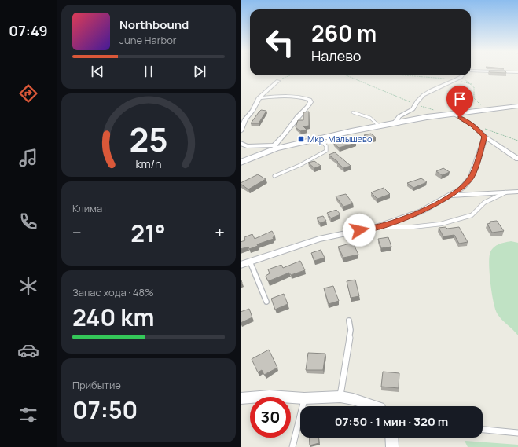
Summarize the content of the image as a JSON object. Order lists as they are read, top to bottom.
{
  "places": {
    "transit": ["Мкр. Малышево"]
  },
  "page": {
    "tabs": "07:49",
    "turn": ["260 m", "Налево"],
    "song": ["Northbound", "June Harbor"],
    "tile": [
      "Климат",
      ["Запас хода · 48%", "240 km"],
      ["Прибытие", "07:50"]
    ],
    "heat": ["−", "21°", "+"],
    "limit": "30",
    "trip": "07:50 · 1 мин · 320 m",
    "gauge": ["25", "km/h"]
  }
}
